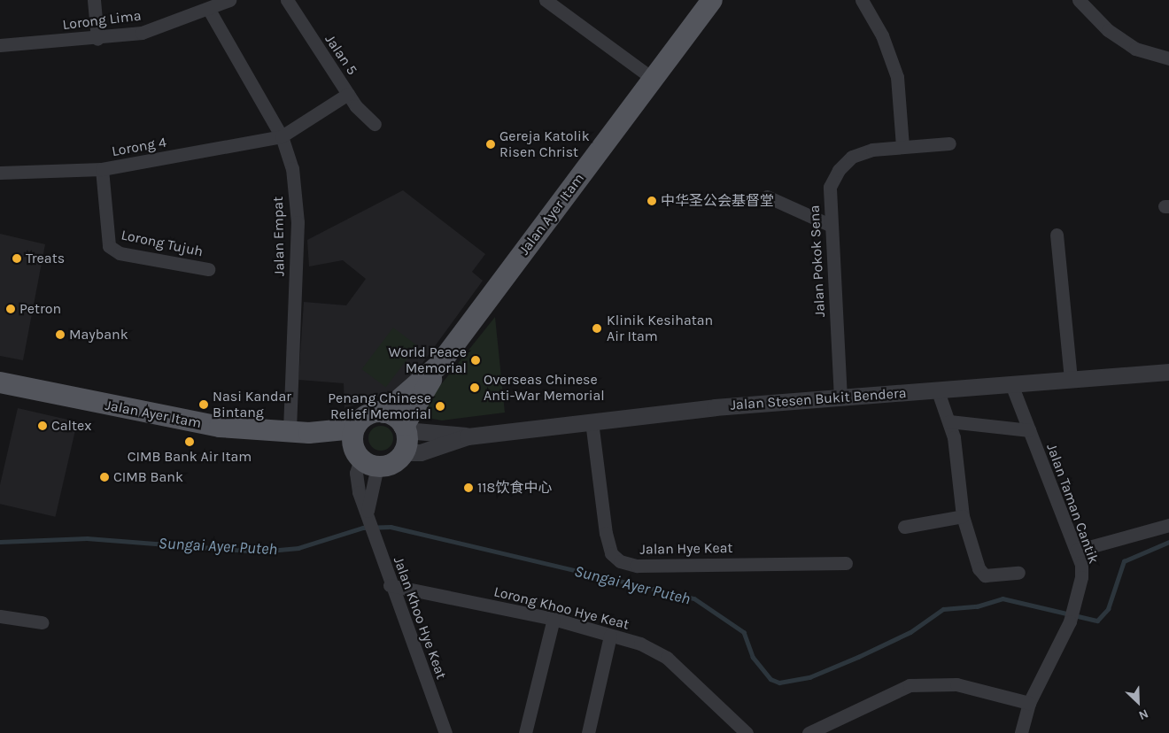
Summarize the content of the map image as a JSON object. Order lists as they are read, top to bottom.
{
  "streets": {
    "main road": ["Jalan Ayer Itam"],
    "street": [
      "Lorong Lima",
      "Jalan 5",
      "Lorong 4",
      "Jalan Empat",
      "Lorong Tujuh",
      "Jalan Pokok Sena",
      "Jalan Stesen Bukit Bendera",
      "Jalan Taman Cantik",
      "Jalan Hye Keat",
      "Lorong Khoo Hye Keat",
      "Jalan Khoo Hye Keat"
    ]
  },
  "crossings": [
    ["Lorong Lima", "Jalan Empat"],
    ["Lorong 4", "Jalan Empat"],
    ["Lorong 4", "Lorong Tujuh"],
    ["Jalan Ayer Itam", "Jalan Empat"],
    ["Jalan Ayer Itam", "Jalan Stesen Bukit Bendera"],
    ["Jalan Ayer Itam", "Jalan Khoo Hye Keat"],
    ["Jalan Pokok Sena", "Jalan Stesen Bukit Bendera"],
    ["Jalan Stesen Bukit Bendera", "Jalan Taman Cantik"],
    ["Jalan Stesen Bukit Bendera", "Jalan Hye Keat"],
    ["Jalan Stesen Bukit Bendera", "Jalan Khoo Hye Keat"],
    ["Lorong Khoo Hye Keat", "Jalan Khoo Hye Keat"]
  ],
  "water": ["Sungai Ayer Puteh"],
  "places": [
    "Gereja Katolik Risen Christ",
    "中华圣公会基督堂",
    "Treats",
    "Petron",
    "Klinik Kesihatan Air Itam",
    "Maybank",
    "World Peace Memorial",
    "Overseas Chinese Anti-War Memorial",
    "Nasi Kandar Bintang",
    "Penang Chinese Relief Memorial",
    "Caltex",
    "CIMB Bank Air Itam",
    "CIMB Bank",
    "118饮食中心"
  ],
  "north": "bottom right"
}
